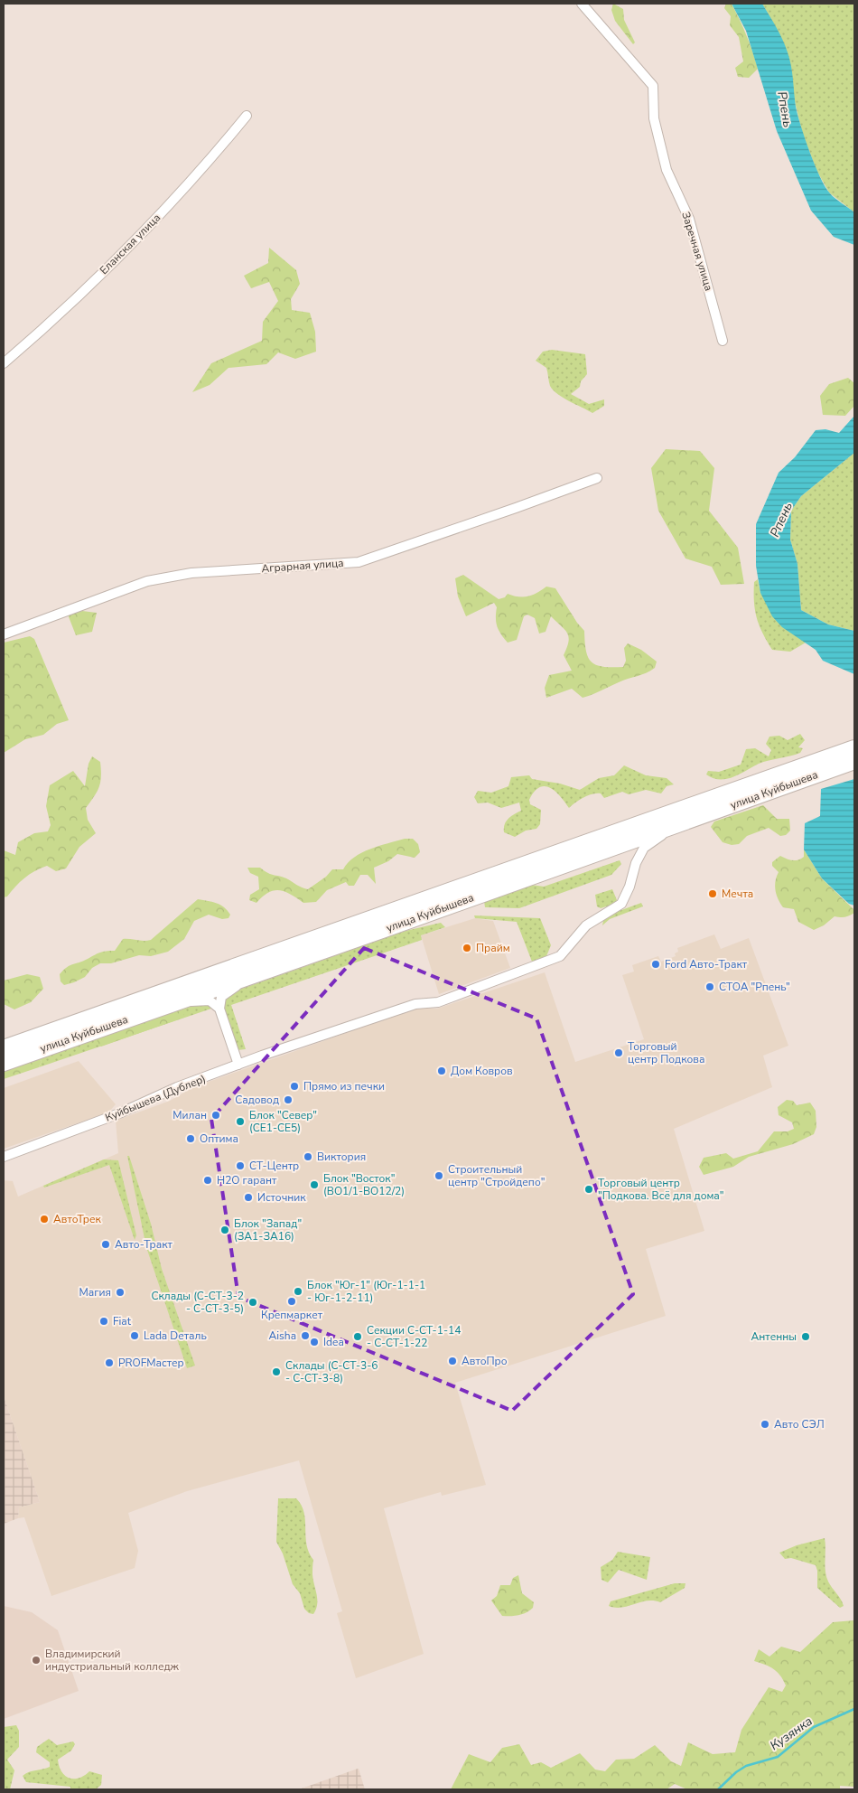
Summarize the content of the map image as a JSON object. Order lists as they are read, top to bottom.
{
  "streets": {
    "highway": ["улица Куйбышева"],
    "street": [
      "Еланская улица",
      "Заречная улица",
      "Аграрная улица",
      "Куйбышева (Дублер)"
    ]
  },
  "crossings": [
    ["улица Куйбышева", "Куйбышева (Дублер)"]
  ],
  "water": ["Рпень", "Кузянка"],
  "places": [
    "Мечта",
    "Прайм",
    "Ford Авто-Тракт",
    "СТОА \"Рпень\"",
    "Торговый центр Подкова",
    "Дом Ковров",
    "Прямо из печки",
    "Садовод",
    "Милан",
    "Блок \"Север\" (СЕ1-СЕ5)",
    "Оптима",
    "Виктория",
    "СТ-Центр",
    "Строительный центр \"Стройдепо\"",
    "H2O гарант",
    "Блок \"Восток\" (ВО1/1-ВО12/2)",
    "Торговый центр \"Подкова. Всё для дома\"",
    "Источник",
    "АвтоТрек",
    "Блок \"Запад\" (ЗА1-ЗА16)",
    "Авто-Тракт",
    "Блок \"Юг-1\" (Юг-1-1-1 - Юг-1-2-11)",
    "Магия",
    "Крепмаркет",
    "Склады (С-СТ-3-2 - С-СТ-3-5)",
    "Fiat",
    "Lada Dеталь",
    "Aisha",
    "Секции С-СТ-1-14 - С-СТ-1-22",
    "Антенны",
    "Idea",
    "АвтоПро",
    "PROFМастер",
    "Склады (С-СТ-3-6 - С-СТ-3-8)",
    "Авто СЭЛ",
    "Владимирский индустриальный колледж"
  ]
}
